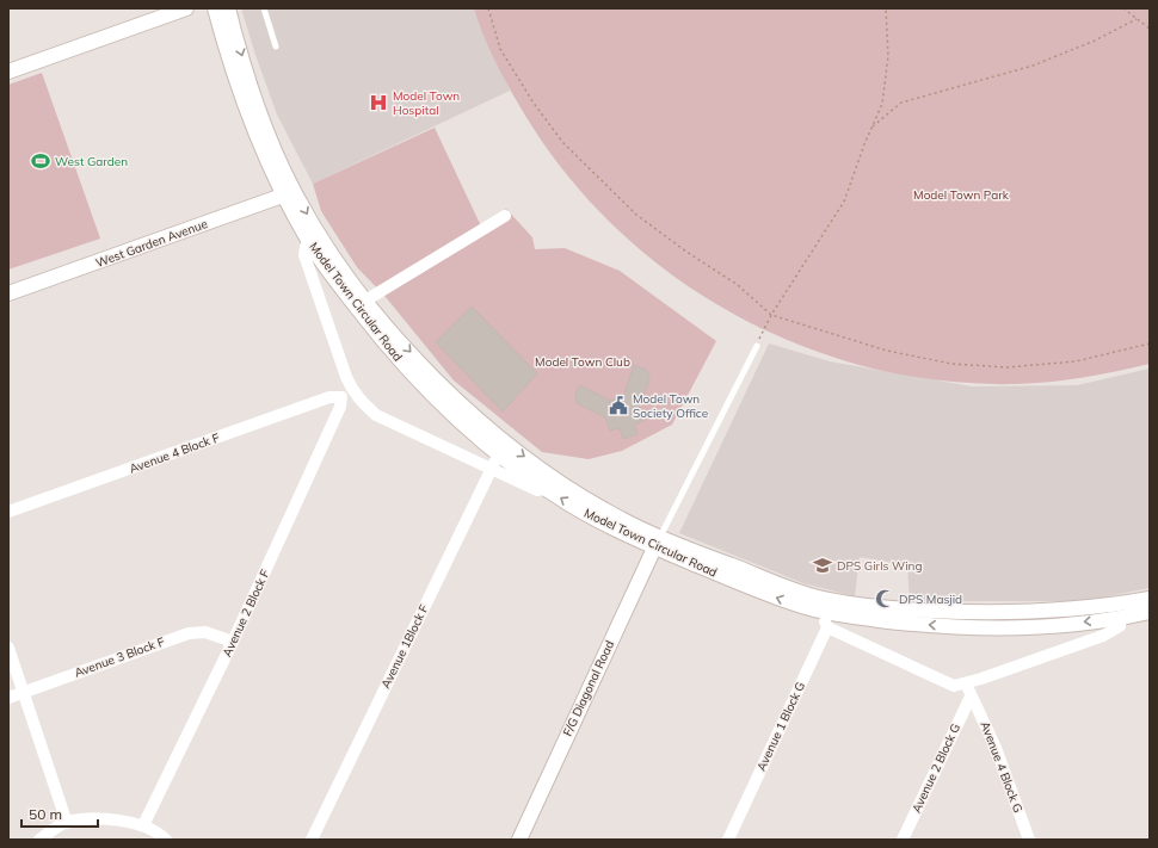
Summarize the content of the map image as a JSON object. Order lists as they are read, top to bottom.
{
  "streets": {
    "main road": ["West Garden Avenue", "Model Town Circular Road", "F/G Diagonal Road"],
    "street": [
      "Avenue 4 Block F",
      "Avenue 2 Block F",
      "Avenue 1Block F",
      "Avenue 3 Block F",
      "Avenue 1 Block G",
      "Avenue 4 Block G",
      "Avenue 2 Block G"
    ]
  },
  "crossings": [
    ["West Garden Avenue", "Model Town Circular Road"],
    ["Model Town Circular Road", "Avenue 1Block F"],
    ["Model Town Circular Road", "F/G Diagonal Road"],
    ["Avenue 4 Block F", "Avenue 2 Block F"],
    ["Avenue 2 Block F", "Avenue 3 Block F"],
    ["Avenue 4 Block G", "Avenue 2 Block G"]
  ],
  "parks": ["Model Town Park", "Model Town Club"],
  "places": {
    "hospital": ["Model Town Hospital"],
    "sports": ["West Garden"],
    "public building": ["Model Town Society Office"],
    "school or university": ["DPS Girls Wing"],
    "mosque": ["DPS Masjid"]
  },
  "scale_bar": "50 m"
}
